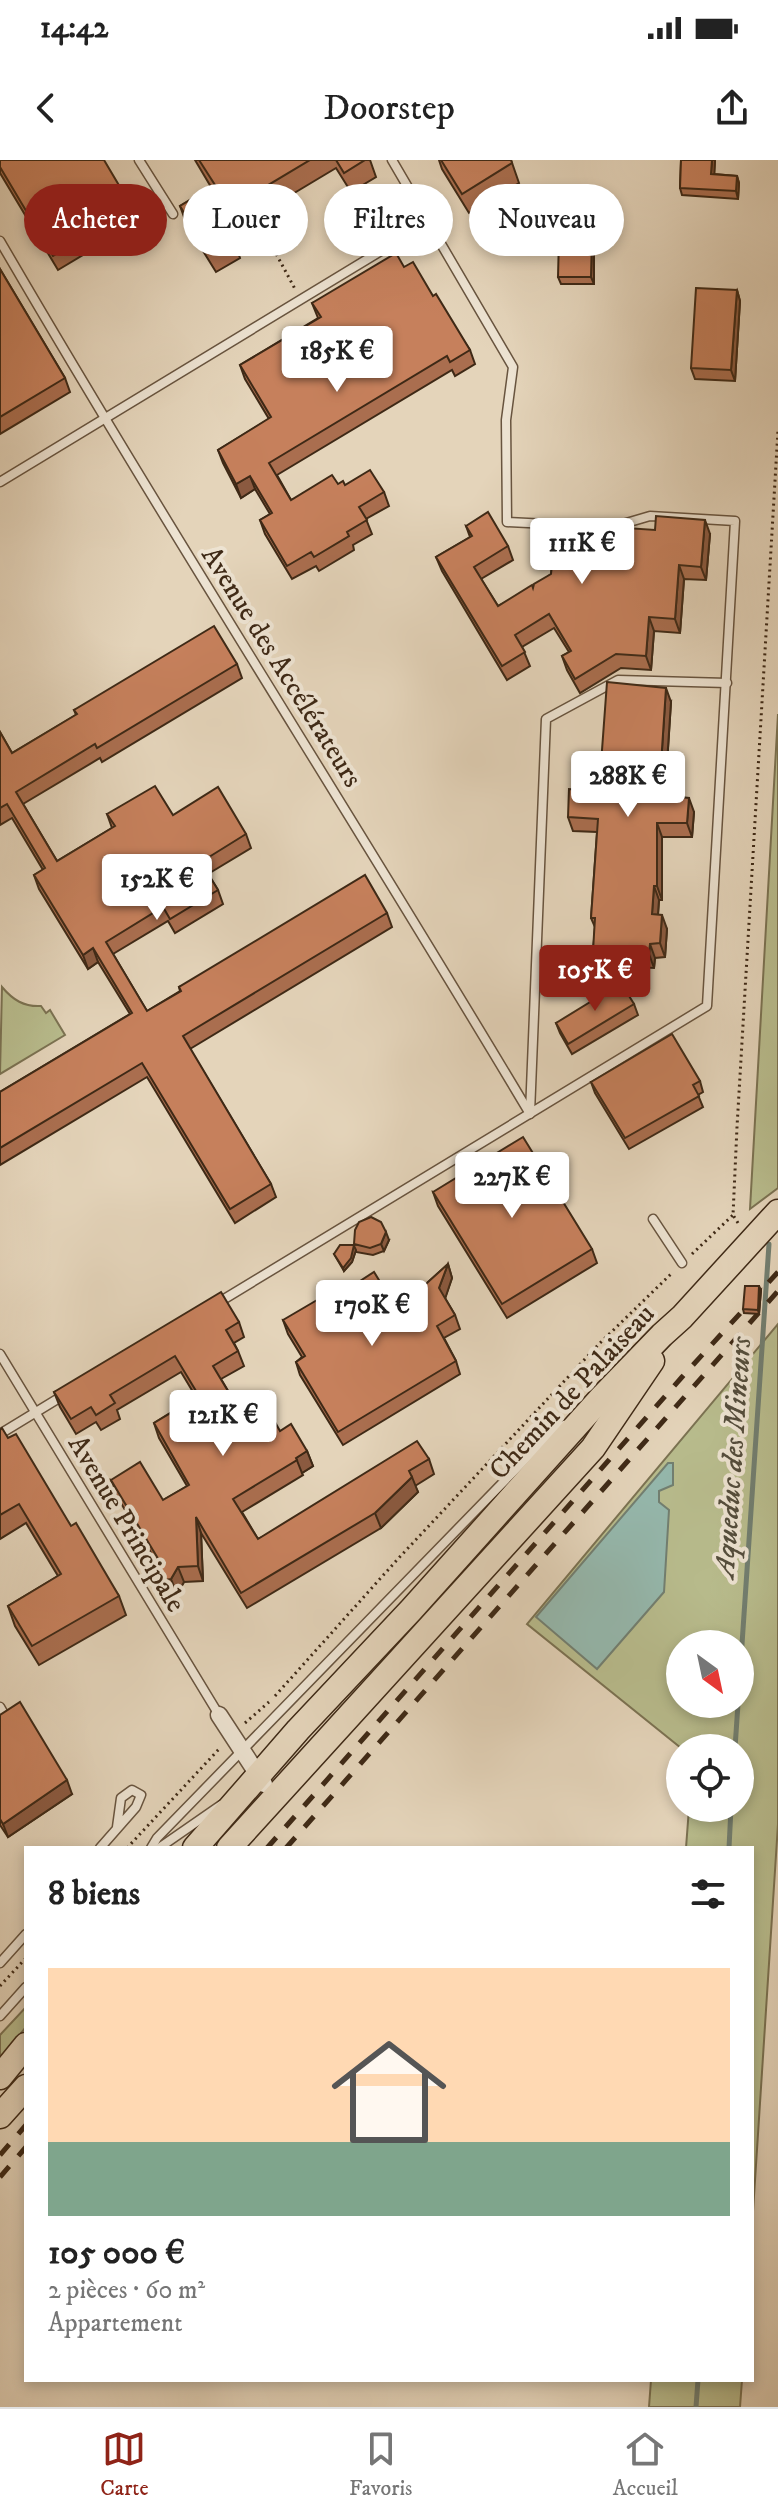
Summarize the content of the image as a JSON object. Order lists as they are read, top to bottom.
{
  "streets": {
    "main road": ["Chemin de Palaiseau"],
    "lane": ["Avenue des Accélérateurs", "Avenue Principale"]
  },
  "water": ["Aqueduc des Mineurs"],
  "north": "bottom right",
  "page": {
    "status": "14:42",
    "header": "Doorstep",
    "chip": [
      "Acheter",
      "Louer",
      "Filtres",
      "Nouveau"
    ],
    "price": [
      "185K €",
      "111K €",
      "288K €",
      "152K €",
      "105K €",
      "227K €",
      "170K €",
      "121K €"
    ],
    "heading": "8 biens",
    "list": [
      {
        "name": "105 000 €",
        "note": "2 pièces · 60 m² · Appartement"
      }
    ],
    "tabs": ["Carte", "Favoris", "Accueil"]
  }
}
